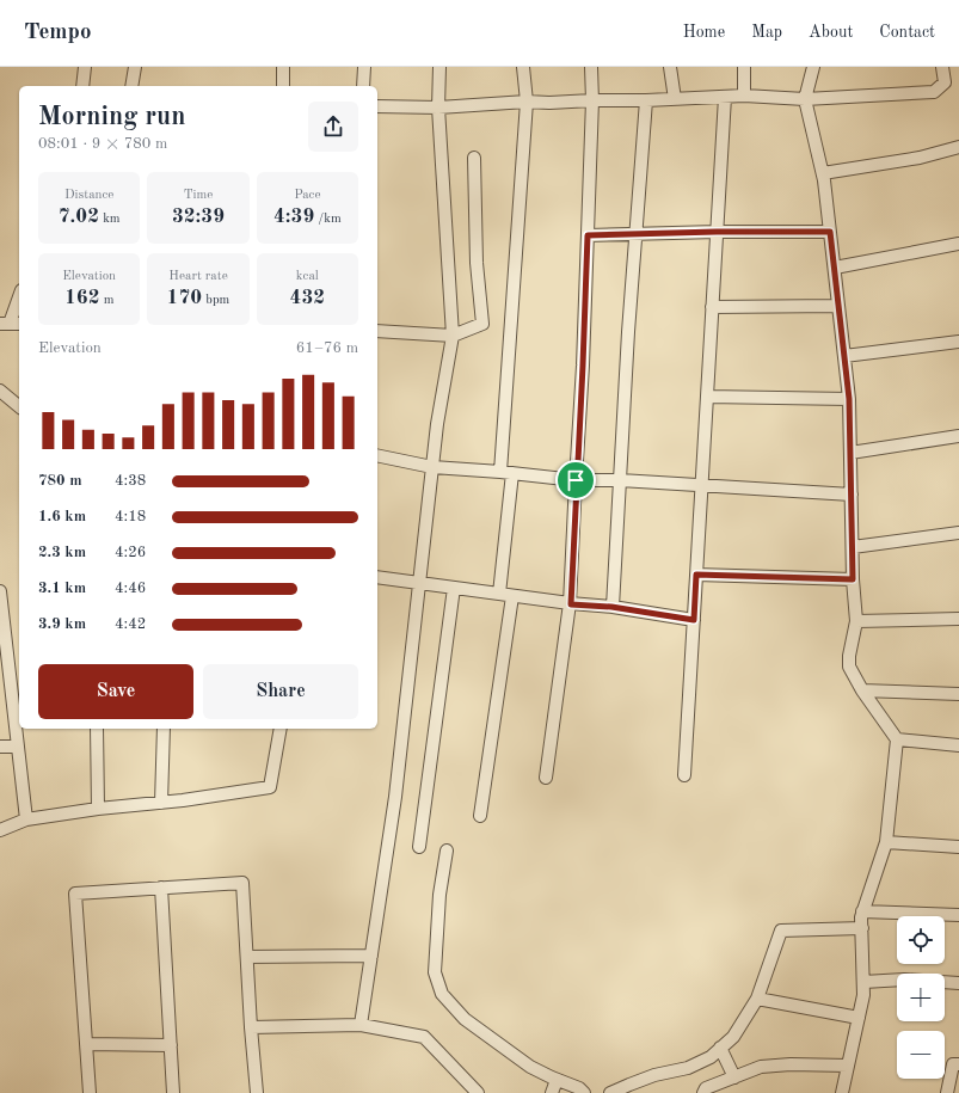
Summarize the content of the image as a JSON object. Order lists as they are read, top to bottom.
{
  "page": {
    "header": "Tempo",
    "nav": [
      "Home",
      "Map",
      "About",
      "Contact"
    ],
    "heading": ["Morning run", "08:01 · 9 × 780 m"],
    "stats": [
      ["Distance", "7.02 km"],
      ["Time", "32:39"],
      ["Pace", "4:39 /km"],
      ["Elevation", "162 m"],
      ["Heart rate", "170 bpm"],
      ["kcal", "432"]
    ],
    "chart": ["Elevation", "61–76 m"],
    "list": [
      {
        "name": "780 m",
        "note": "4:38"
      },
      {
        "name": "1.6 km",
        "note": "4:18"
      },
      {
        "name": "2.3 km",
        "note": "4:26"
      },
      {
        "name": "3.1 km",
        "note": "4:46"
      },
      {
        "name": "3.9 km",
        "note": "4:42"
      }
    ],
    "buttons": ["Save", "Share"],
    "map_buttons": ["+", "−"]
  }
}
